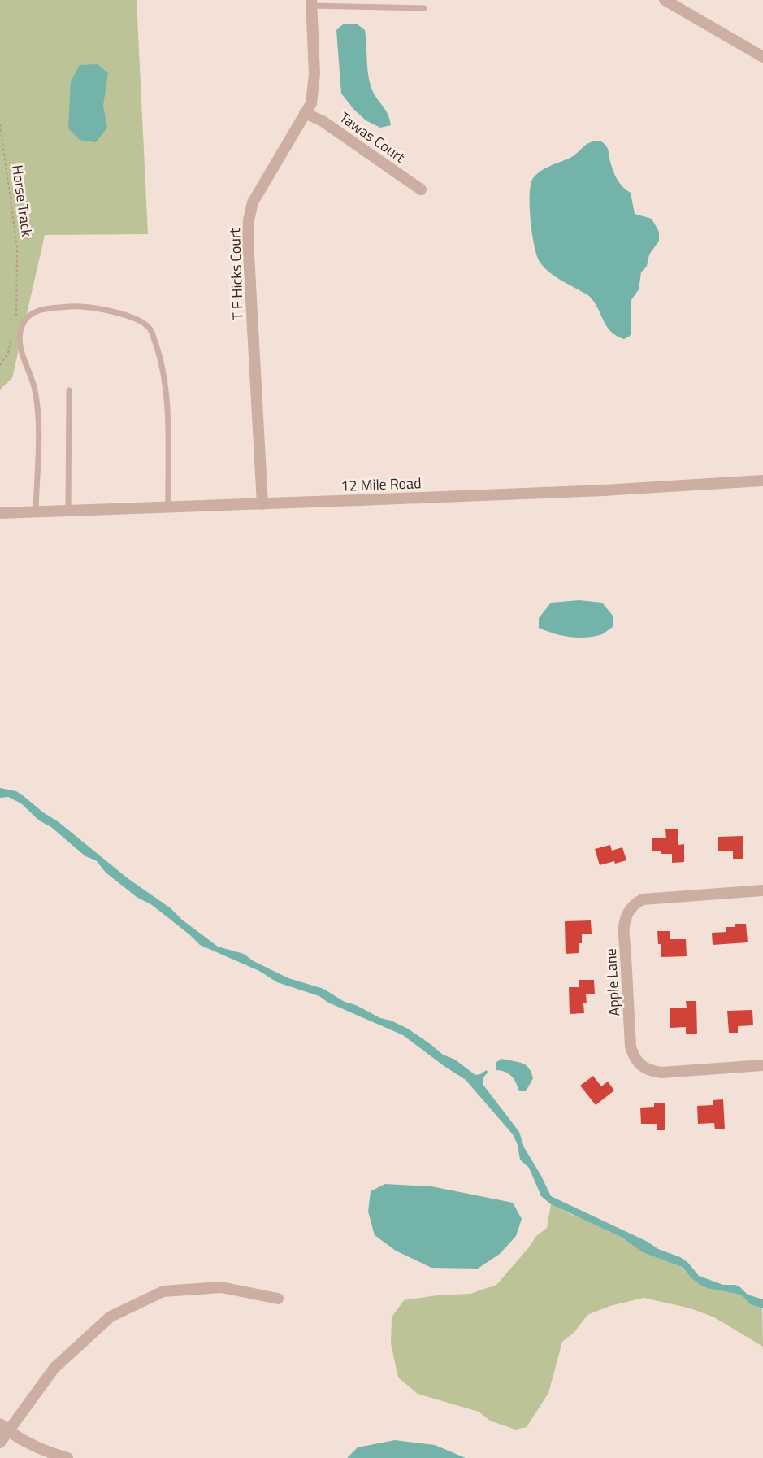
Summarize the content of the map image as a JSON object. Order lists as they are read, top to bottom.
{
  "streets": {
    "street": [
      "Tawas Court",
      "T F Hicks Court",
      "12 Mile Road",
      "Apple Lane"
    ],
    "path": ["Horse Track"]
  },
  "crossings": [
    ["Tawas Court", "T F Hicks Court"],
    ["T F Hicks Court", "12 Mile Road"]
  ]
}
